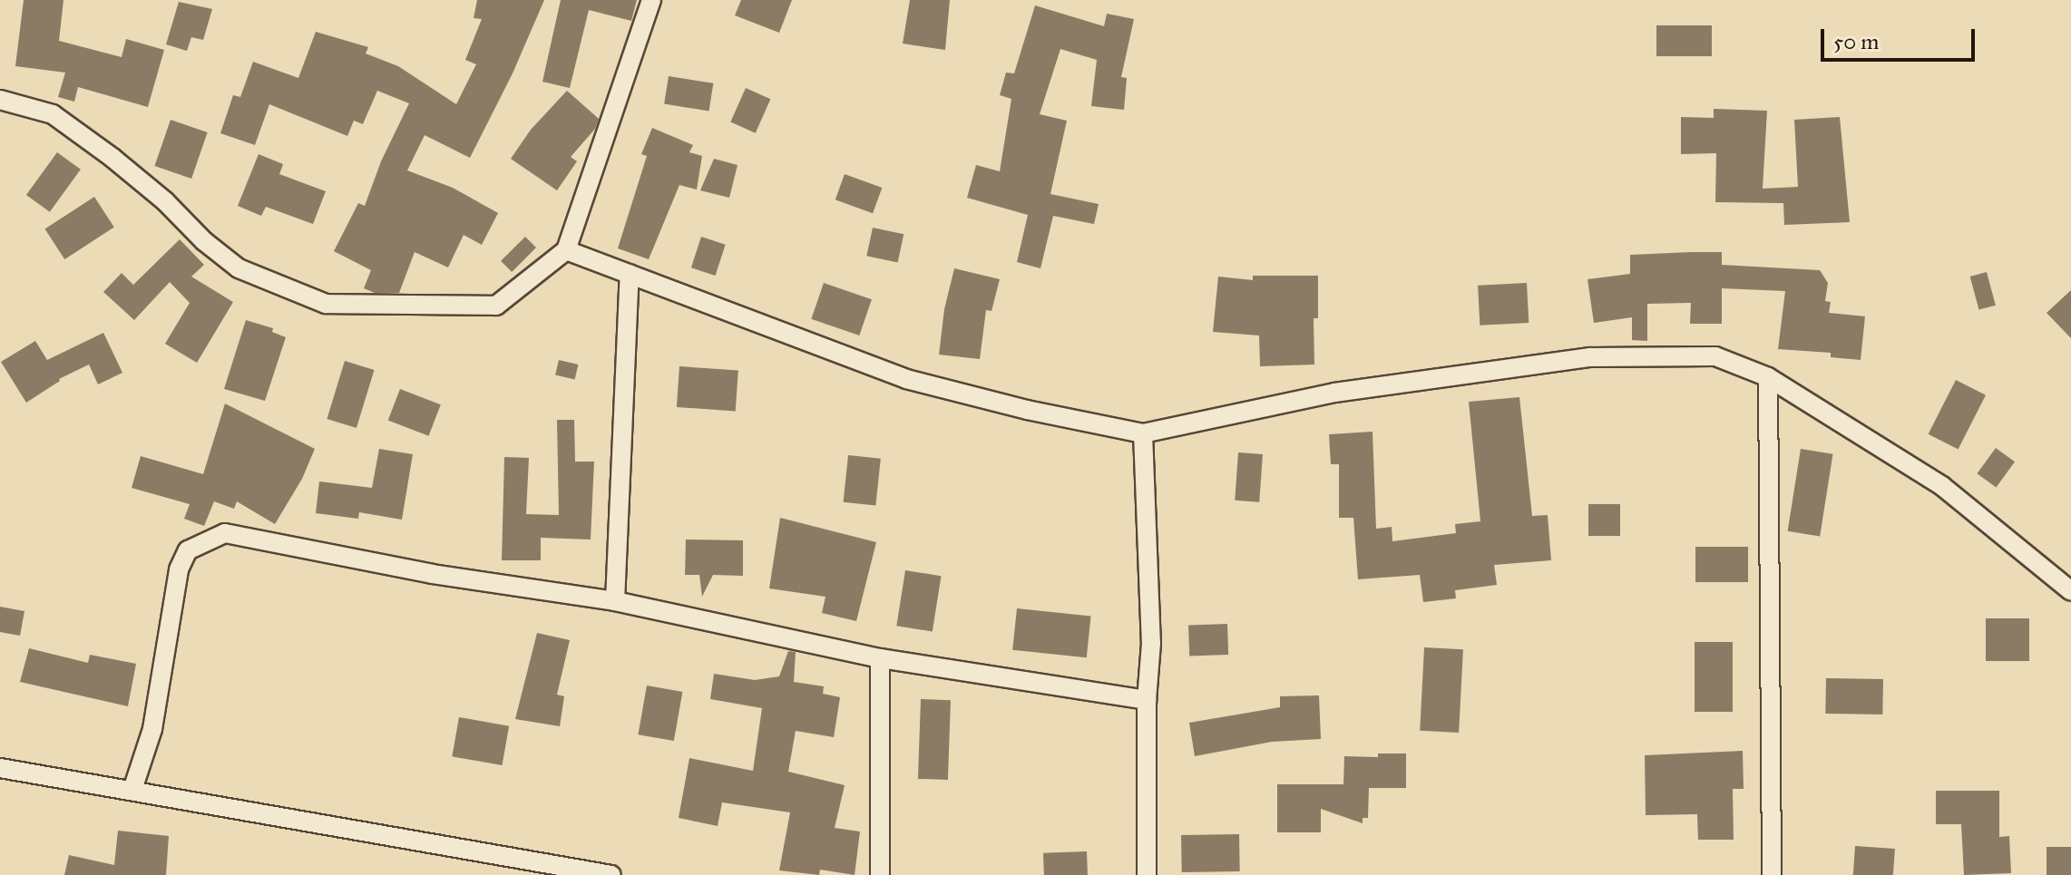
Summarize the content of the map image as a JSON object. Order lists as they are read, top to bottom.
{
  "scale_bar": "50 m"
}
